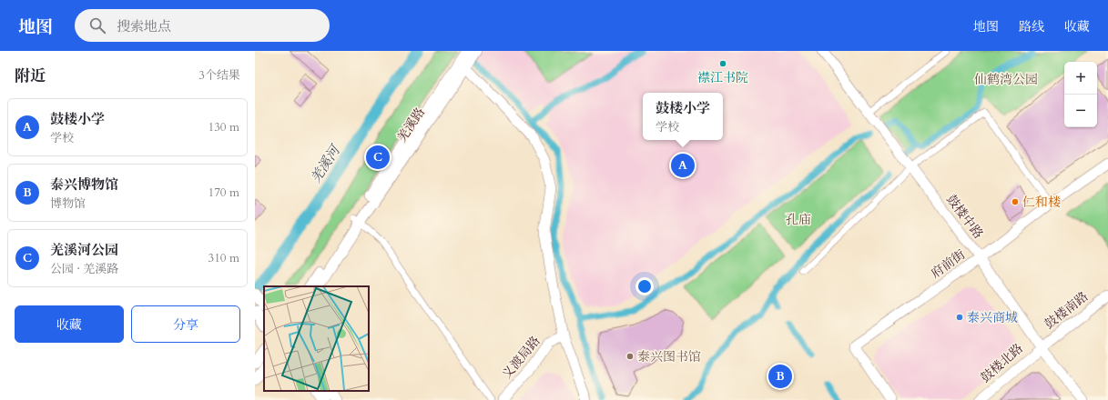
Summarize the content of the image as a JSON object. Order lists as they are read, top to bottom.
{
  "streets": {
    "street": [
      "羌溪路",
      "鼓楼中路",
      "府前街",
      "鼓楼南路",
      "义渡局路",
      "鼓楼北路"
    ]
  },
  "crossings": [
    ["鼓楼中路", "府前街"],
    ["鼓楼中路", "鼓楼南路"],
    ["鼓楼中路", "鼓楼北路"],
    ["鼓楼南路", "鼓楼北路"]
  ],
  "water": ["羌溪河"],
  "parks": ["仙鹤湾公园", "孔庙"],
  "places": [
    "襟江书院",
    "仁和楼",
    "泰兴商城",
    "泰兴图书馆"
  ],
  "page": {
    "header": "地图",
    "search": "搜索地点",
    "nav": ["地图", "路线", "收藏"],
    "heading": ["附近", "3个结果"],
    "map_buttons": ["+", "−"],
    "popup": ["鼓楼小学", "学校"],
    "list": [
      {
        "mark": "A",
        "name": "鼓楼小学",
        "note": "学校",
        "value": "130 m"
      },
      {
        "mark": "B",
        "name": "泰兴博物馆",
        "note": "博物馆",
        "value": "170 m"
      },
      {
        "mark": "C",
        "name": "羌溪河公园",
        "note": "公园 · 羌溪路",
        "value": "310 m"
      }
    ],
    "pins": ["C", "A", "B"],
    "buttons": ["收藏", "分享"]
  }
}
